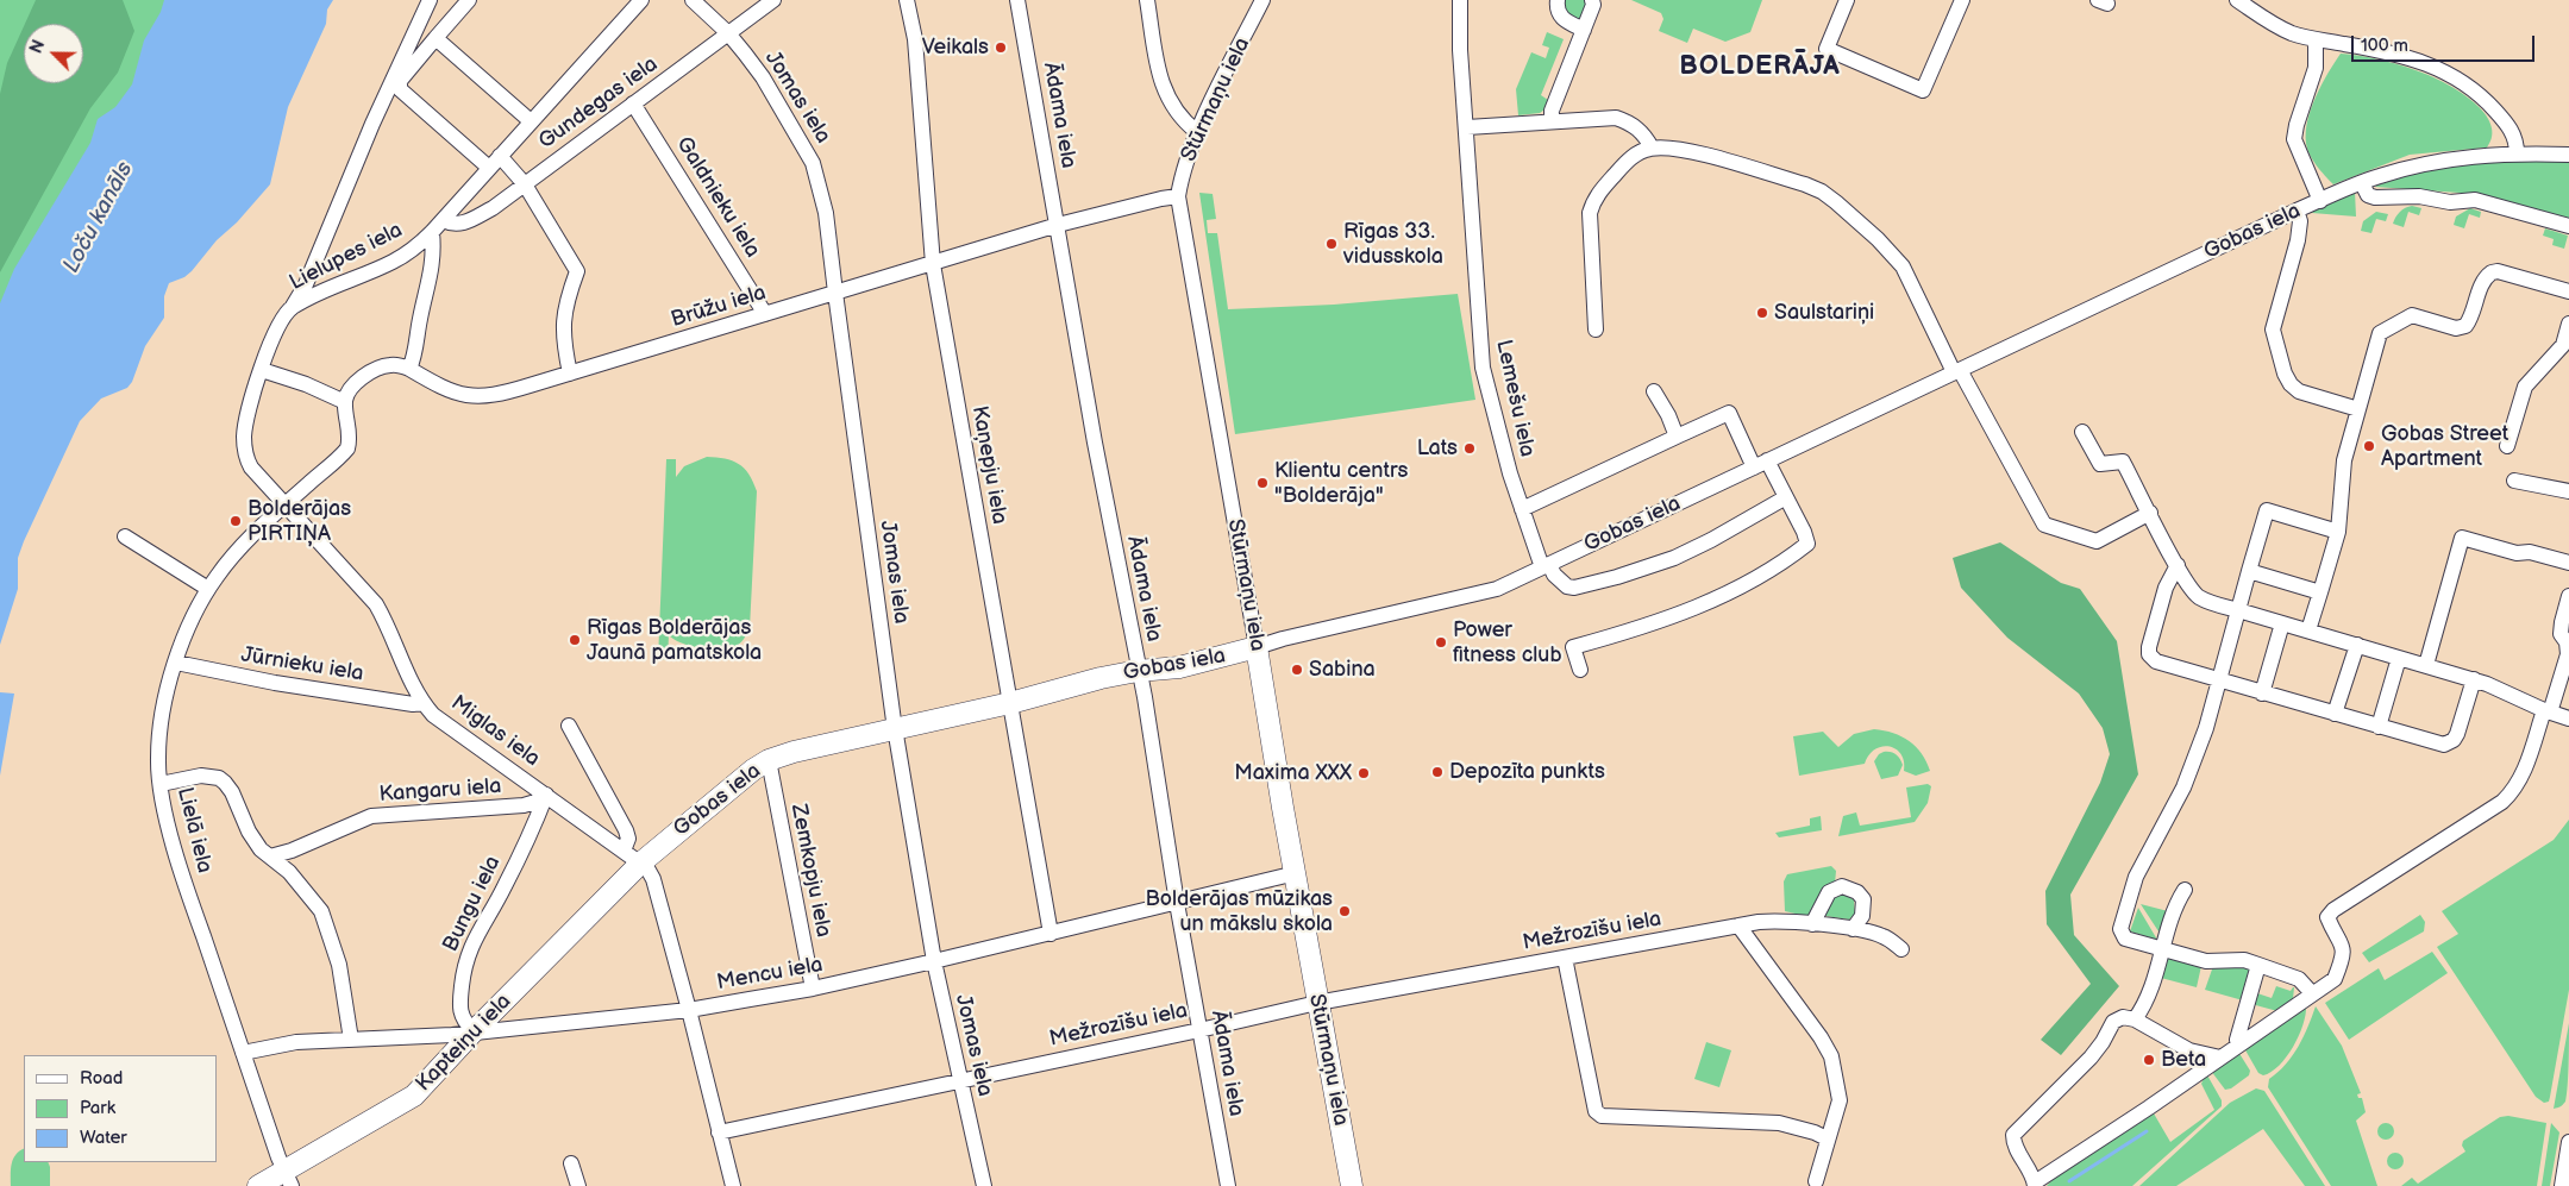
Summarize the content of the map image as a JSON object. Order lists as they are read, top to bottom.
{
  "streets": {
    "street": [
      "Jomas iela",
      "Stūrmaņu iela",
      "Gundegas iela",
      "Ādama iela",
      "Galdnieku iela",
      "Gobas iela",
      "Lielupes iela",
      "Brūžu iela",
      "Lemešu iela",
      "Kaņepju iela",
      "Jūrnieku iela",
      "Miglas iela",
      "Kangaru iela",
      "Lielā iela",
      "Zemkopju iela",
      "Bungu iela",
      "Mežrozīšu iela",
      "Mencu iela",
      "Kapteiņu iela"
    ]
  },
  "crossings": [
    ["Jomas iela", "Gundegas iela"],
    ["Jomas iela", "Gobas iela"],
    ["Jomas iela", "Brūžu iela"],
    ["Jomas iela", "Mežrozīšu iela"],
    ["Jomas iela", "Mencu iela"],
    ["Stūrmaņu iela", "Gobas iela"],
    ["Stūrmaņu iela", "Brūžu iela"],
    ["Stūrmaņu iela", "Mežrozīšu iela"],
    ["Stūrmaņu iela", "Mencu iela"],
    ["Gundegas iela", "Galdnieku iela"],
    ["Gundegas iela", "Lielupes iela"],
    ["Ādama iela", "Gobas iela"],
    ["Ādama iela", "Brūžu iela"],
    ["Ādama iela", "Mežrozīšu iela"],
    ["Ādama iela", "Mencu iela"],
    ["Galdnieku iela", "Brūžu iela"],
    ["Gobas iela", "Lemešu iela"],
    ["Gobas iela", "Kaņepju iela"],
    ["Gobas iela", "Miglas iela"],
    ["Gobas iela", "Zemkopju iela"],
    ["Gobas iela", "Kapteiņu iela"],
    ["Lielupes iela", "Miglas iela"],
    ["Lielupes iela", "Lielā iela"],
    ["Brūžu iela", "Kaņepju iela"],
    ["Kaņepju iela", "Mencu iela"],
    ["Jūrnieku iela", "Miglas iela"],
    ["Jūrnieku iela", "Lielā iela"],
    ["Miglas iela", "Kangaru iela"],
    ["Miglas iela", "Lielā iela"],
    ["Miglas iela", "Bungu iela"],
    ["Miglas iela", "Mežrozīšu iela"],
    ["Miglas iela", "Mencu iela"],
    ["Miglas iela", "Kapteiņu iela"],
    ["Kangaru iela", "Bungu iela"],
    ["Lielā iela", "Mencu iela"],
    ["Lielā iela", "Kapteiņu iela"],
    ["Zemkopju iela", "Mencu iela"],
    ["Bungu iela", "Mencu iela"],
    ["Bungu iela", "Kapteiņu iela"],
    ["Mencu iela", "Kapteiņu iela"]
  ],
  "districts": ["BOLDERĀJA"],
  "water": ["Loču kanāls"],
  "places": [
    "Veikals",
    "Rīgas 33. vidusskola",
    "Saulstariņi",
    "Gobas Street Apartment",
    "Lats",
    "Klientu centrs \"Bolderāja\"",
    "Bolderājas PIRTIŅA",
    "Rīgas Bolderājas Jaunā pamatskola",
    "Power fitness club",
    "Sabina",
    "Depozīta punkts",
    "Maxima XXX",
    "Bolderājas mūzikas un mākslu skola",
    "Beta"
  ],
  "legend": ["Road", "Park", "Water"],
  "scale_bar": "100 m",
  "north": "top left"
}
